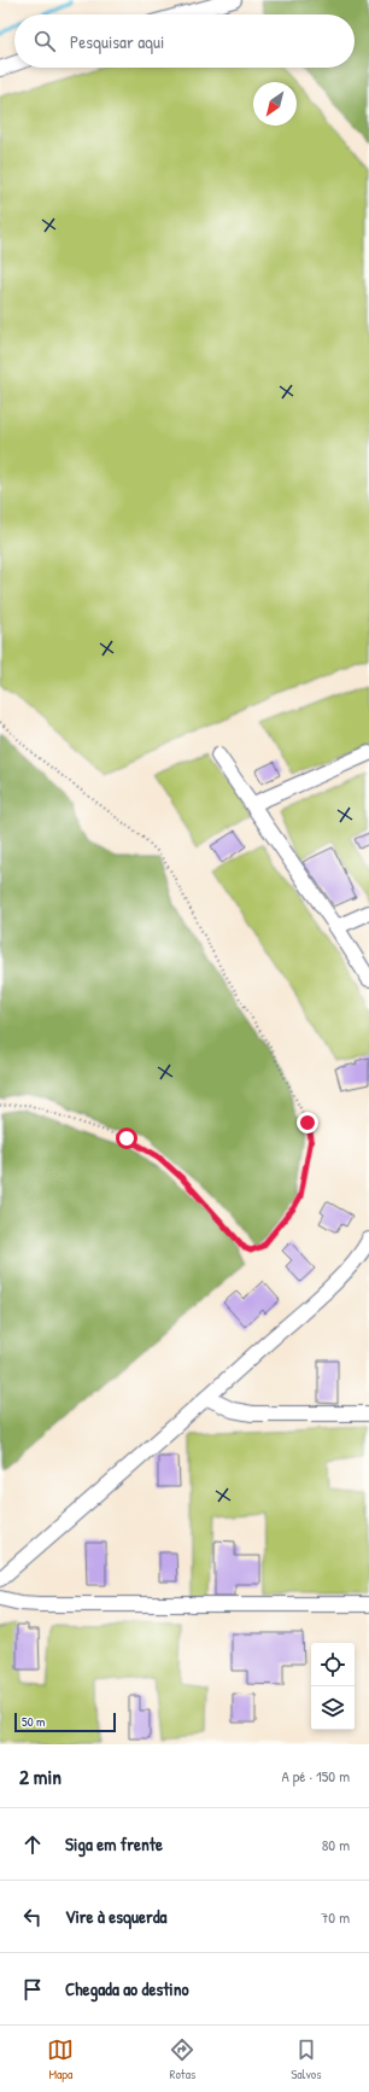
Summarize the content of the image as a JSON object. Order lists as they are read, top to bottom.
{
  "scale_bar": "50 m",
  "north": "bottom left",
  "page": {
    "search": "Pesquisar aqui",
    "scale": "50 m",
    "heading": ["2 min", "A pé · 150 m"],
    "list": [
      ["Siga em frente", "80 m"],
      ["Vire à esquerda", "70 m"],
      "Chegada ao destino"
    ],
    "nav": ["Mapa", "Rotas", "Salvos"]
  }
}
